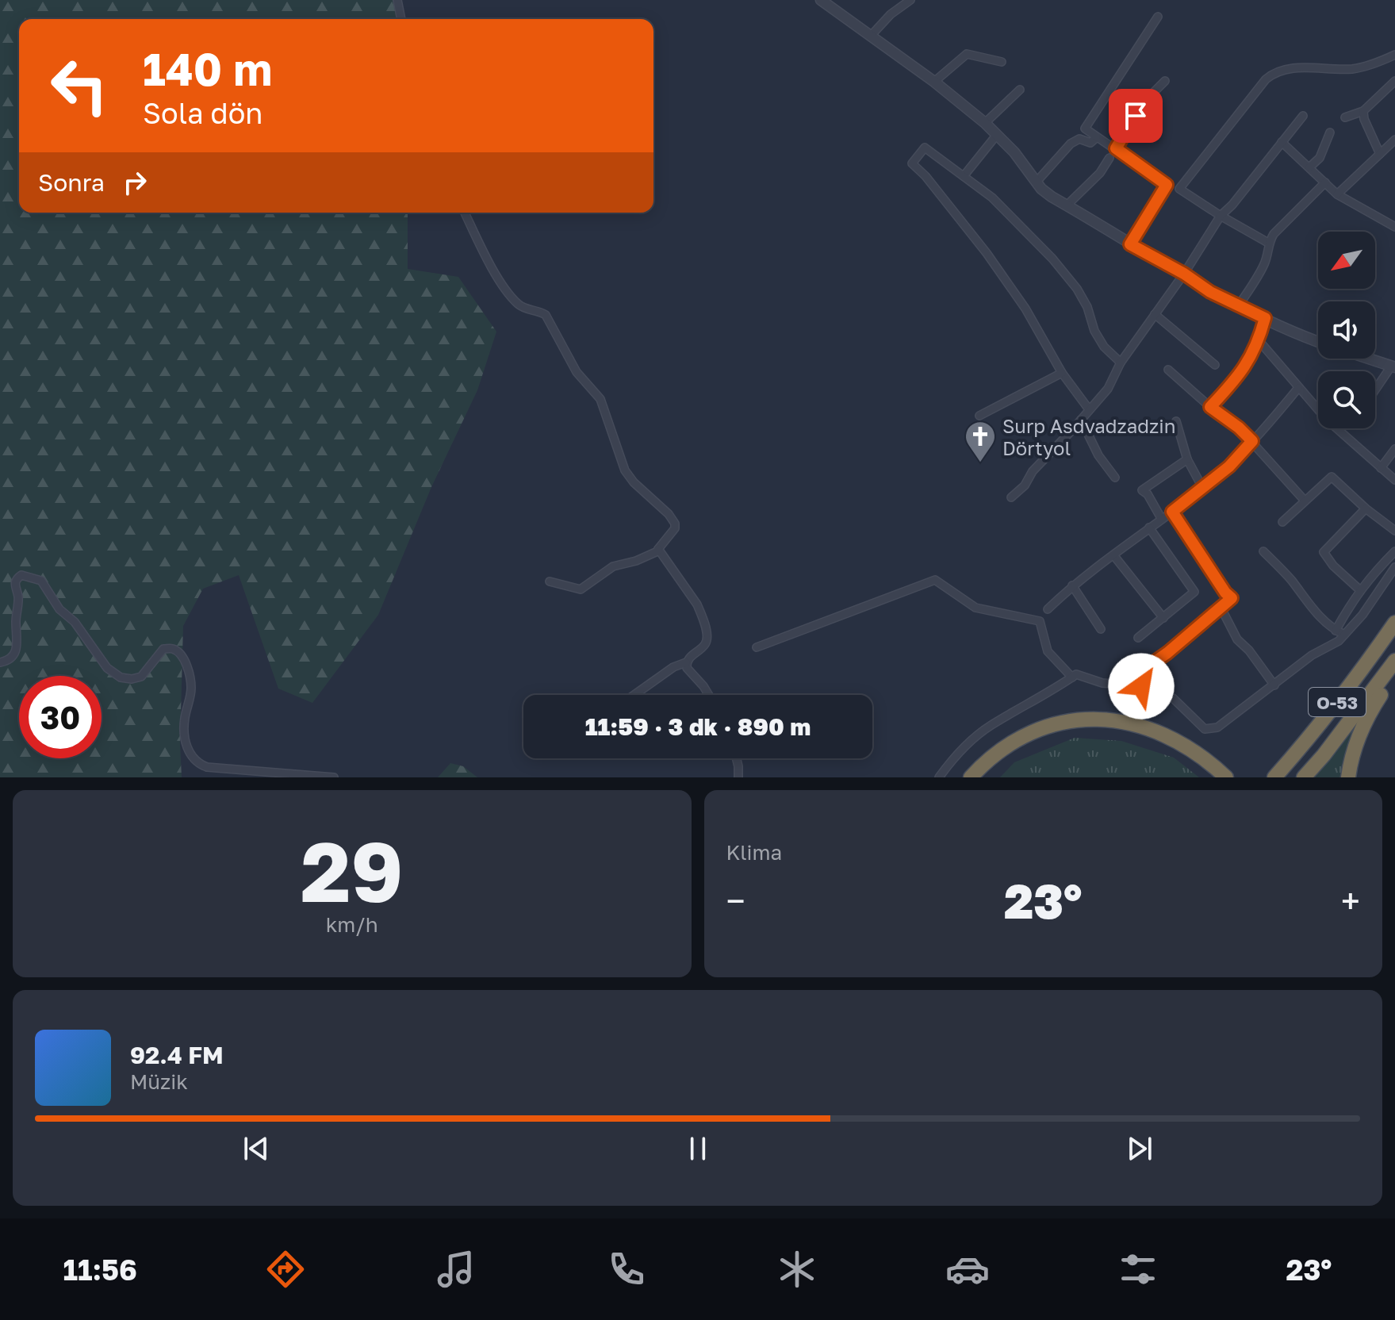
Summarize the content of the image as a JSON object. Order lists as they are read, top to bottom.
{
  "streets": {
    "highway": ["O-53"]
  },
  "places": {
    "church": ["Surp Asdvadzadzin Dörtyol"]
  },
  "north": "bottom left",
  "page": {
    "turn": ["140 m", "Sola dön"],
    "then": "Sonra",
    "limit": "30",
    "trip": "11:59 · 3 dk · 890 m",
    "tile": [
      ["29", "km/h"],
      "Klima"
    ],
    "heat": ["−", "23°", "+"],
    "song": ["92.4 FM", "Müzik"],
    "tabs": ["11:56", "23°"]
  }
}
